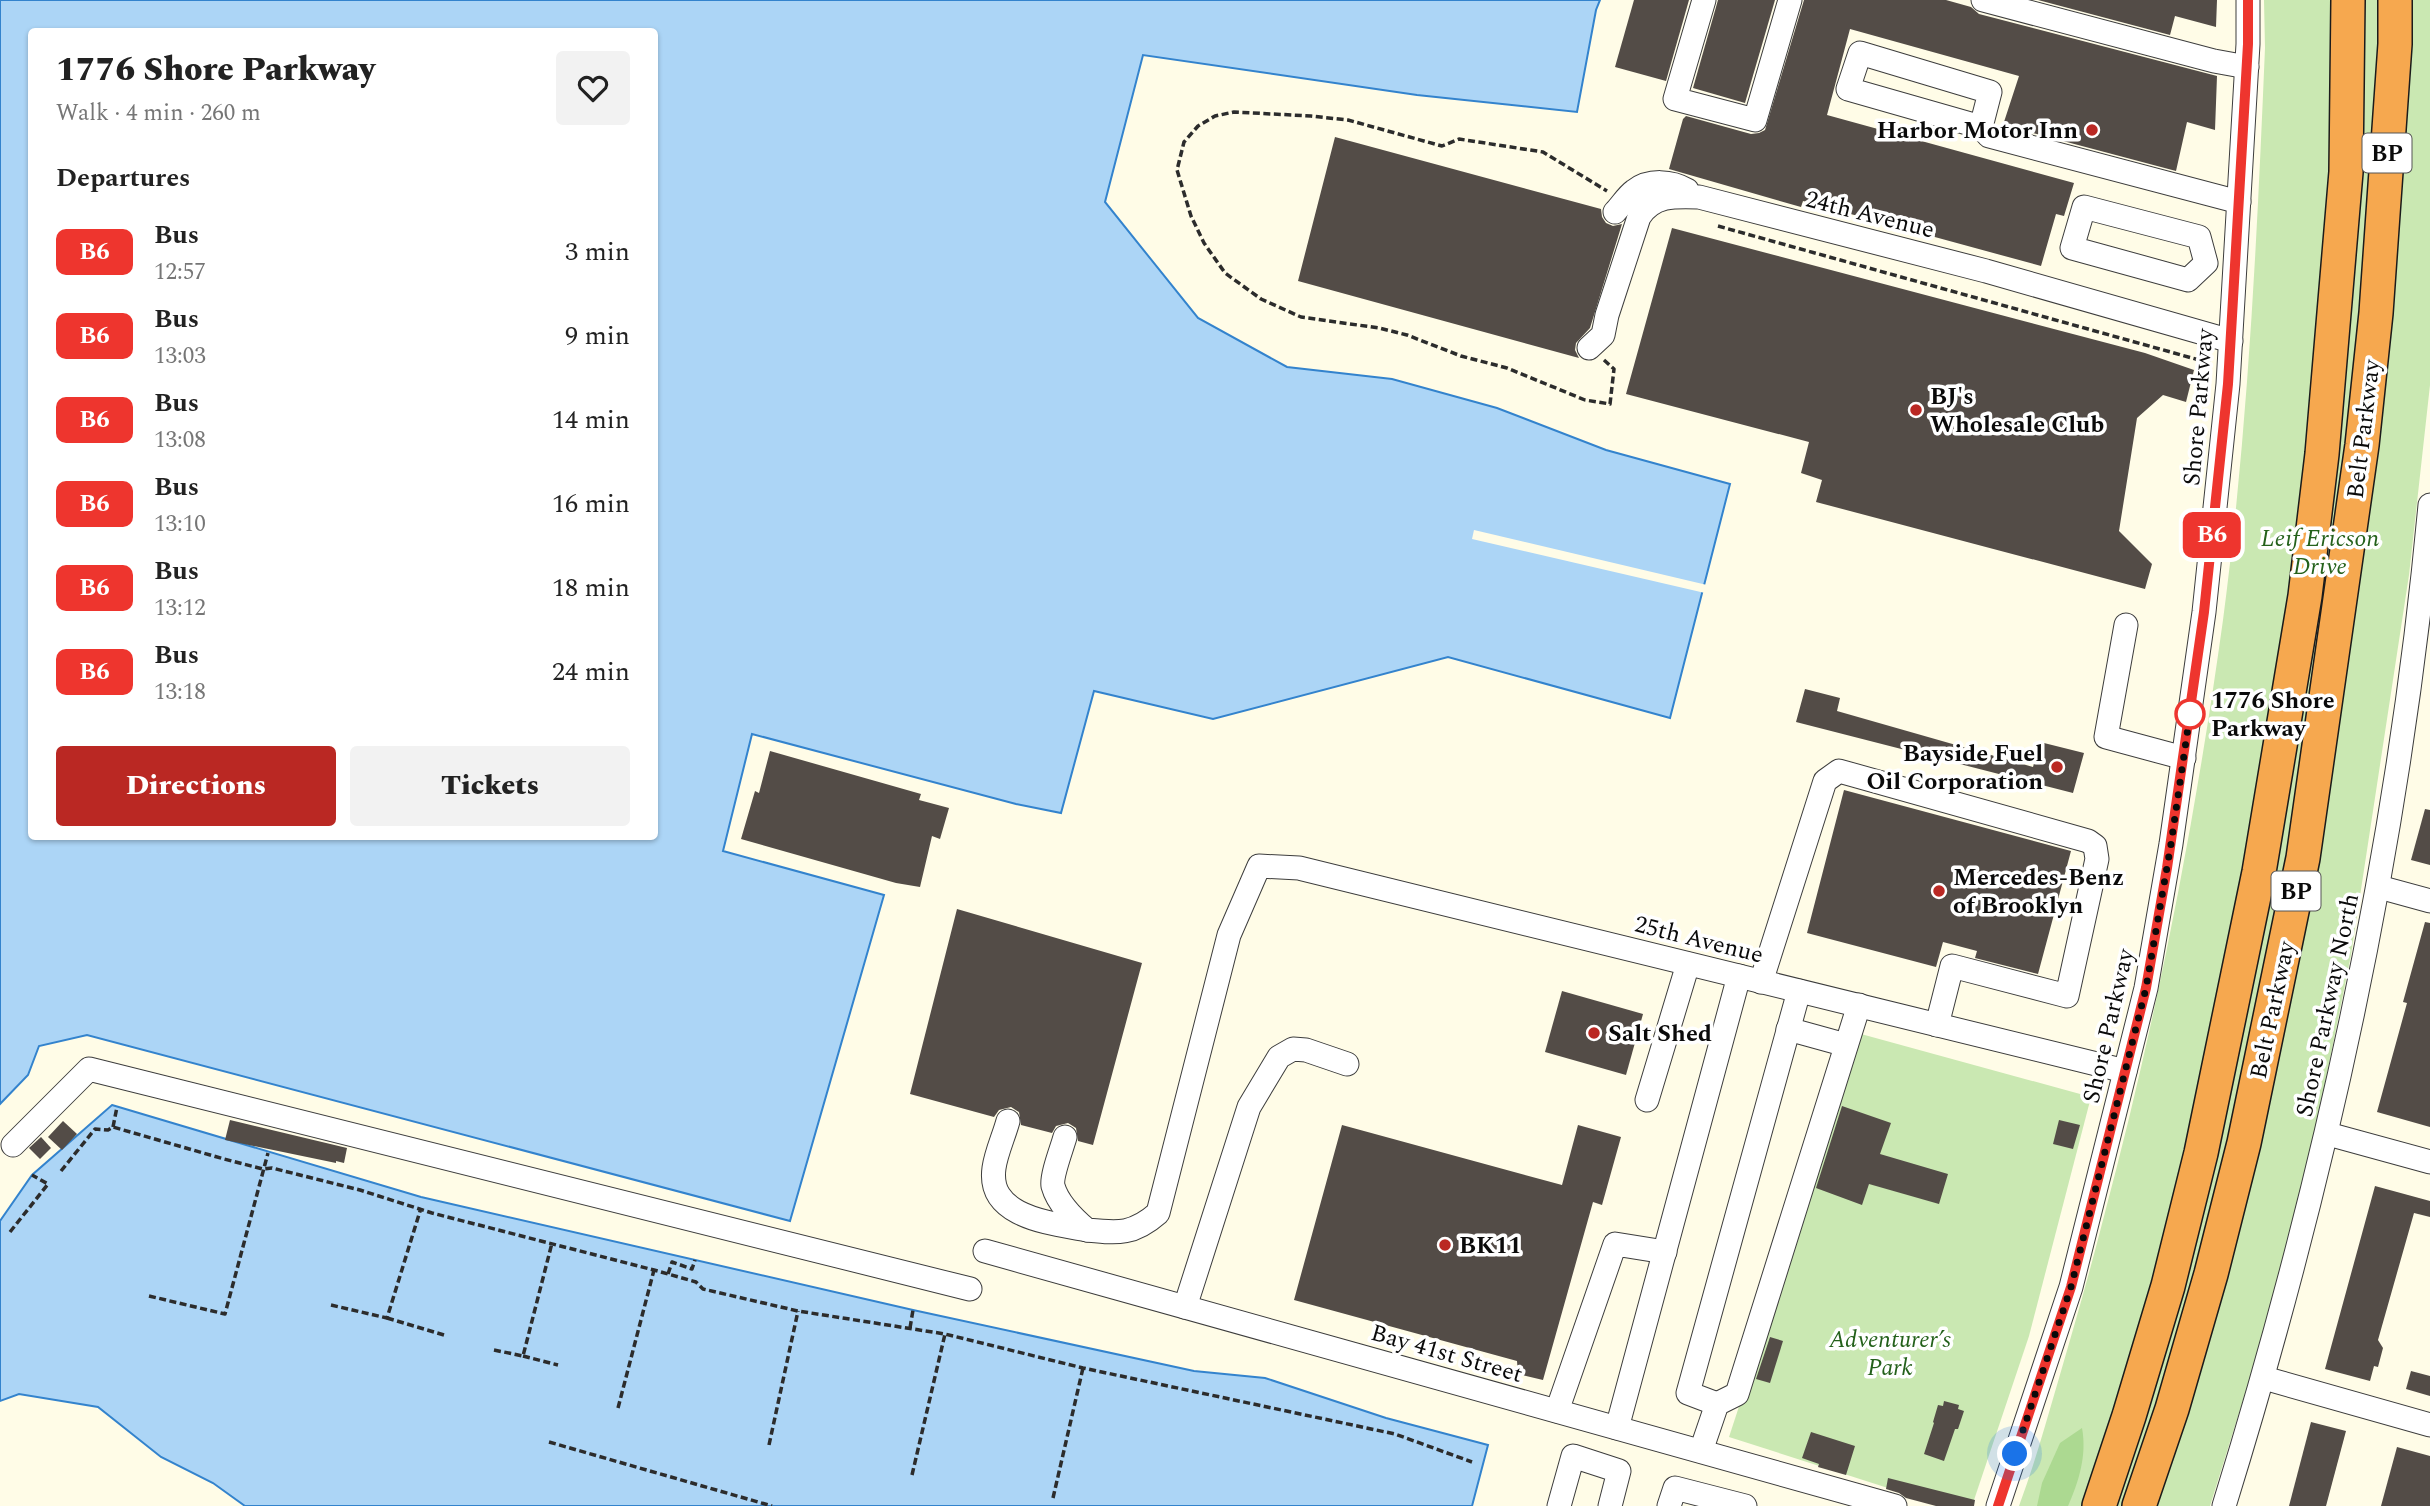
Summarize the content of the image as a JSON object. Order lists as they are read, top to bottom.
{
  "streets": {
    "highway": ["BP", "Belt Parkway"],
    "street": [
      "24th Avenue",
      "Shore Parkway",
      "25th Avenue",
      "Shore Parkway North",
      "Bay 41st Street"
    ]
  },
  "crossings": [
    ["24th Avenue", "Shore Parkway"],
    ["Shore Parkway", "25th Avenue"]
  ],
  "parks": ["Leif Ericson Drive", "Adventurer’s Park"],
  "places": [
    "Harbor Motor Inn",
    "BJ's Wholesale Club",
    "1776 Shore Parkway",
    "Bayside Fuel Oil Corporation",
    "Mercedes-Benz of Brooklyn",
    "Salt Shed",
    "BK11"
  ],
  "lines": ["bus line B6"],
  "page": {
    "on_map": "B6",
    "heading": [
      ["1776 Shore Parkway", "Walk · 4 min · 260 m"],
      "Departures"
    ],
    "list": [
      {
        "mark": "B6",
        "name": "Bus",
        "note": "12:57",
        "value": "3 min"
      },
      {
        "mark": "B6",
        "name": "Bus",
        "note": "13:03",
        "value": "9 min"
      },
      {
        "mark": "B6",
        "name": "Bus",
        "note": "13:08",
        "value": "14 min"
      },
      {
        "mark": "B6",
        "name": "Bus",
        "note": "13:10",
        "value": "16 min"
      },
      {
        "mark": "B6",
        "name": "Bus",
        "note": "13:12",
        "value": "18 min"
      },
      {
        "mark": "B6",
        "name": "Bus",
        "note": "13:18",
        "value": "24 min"
      }
    ],
    "buttons": ["Directions", "Tickets"]
  }
}
